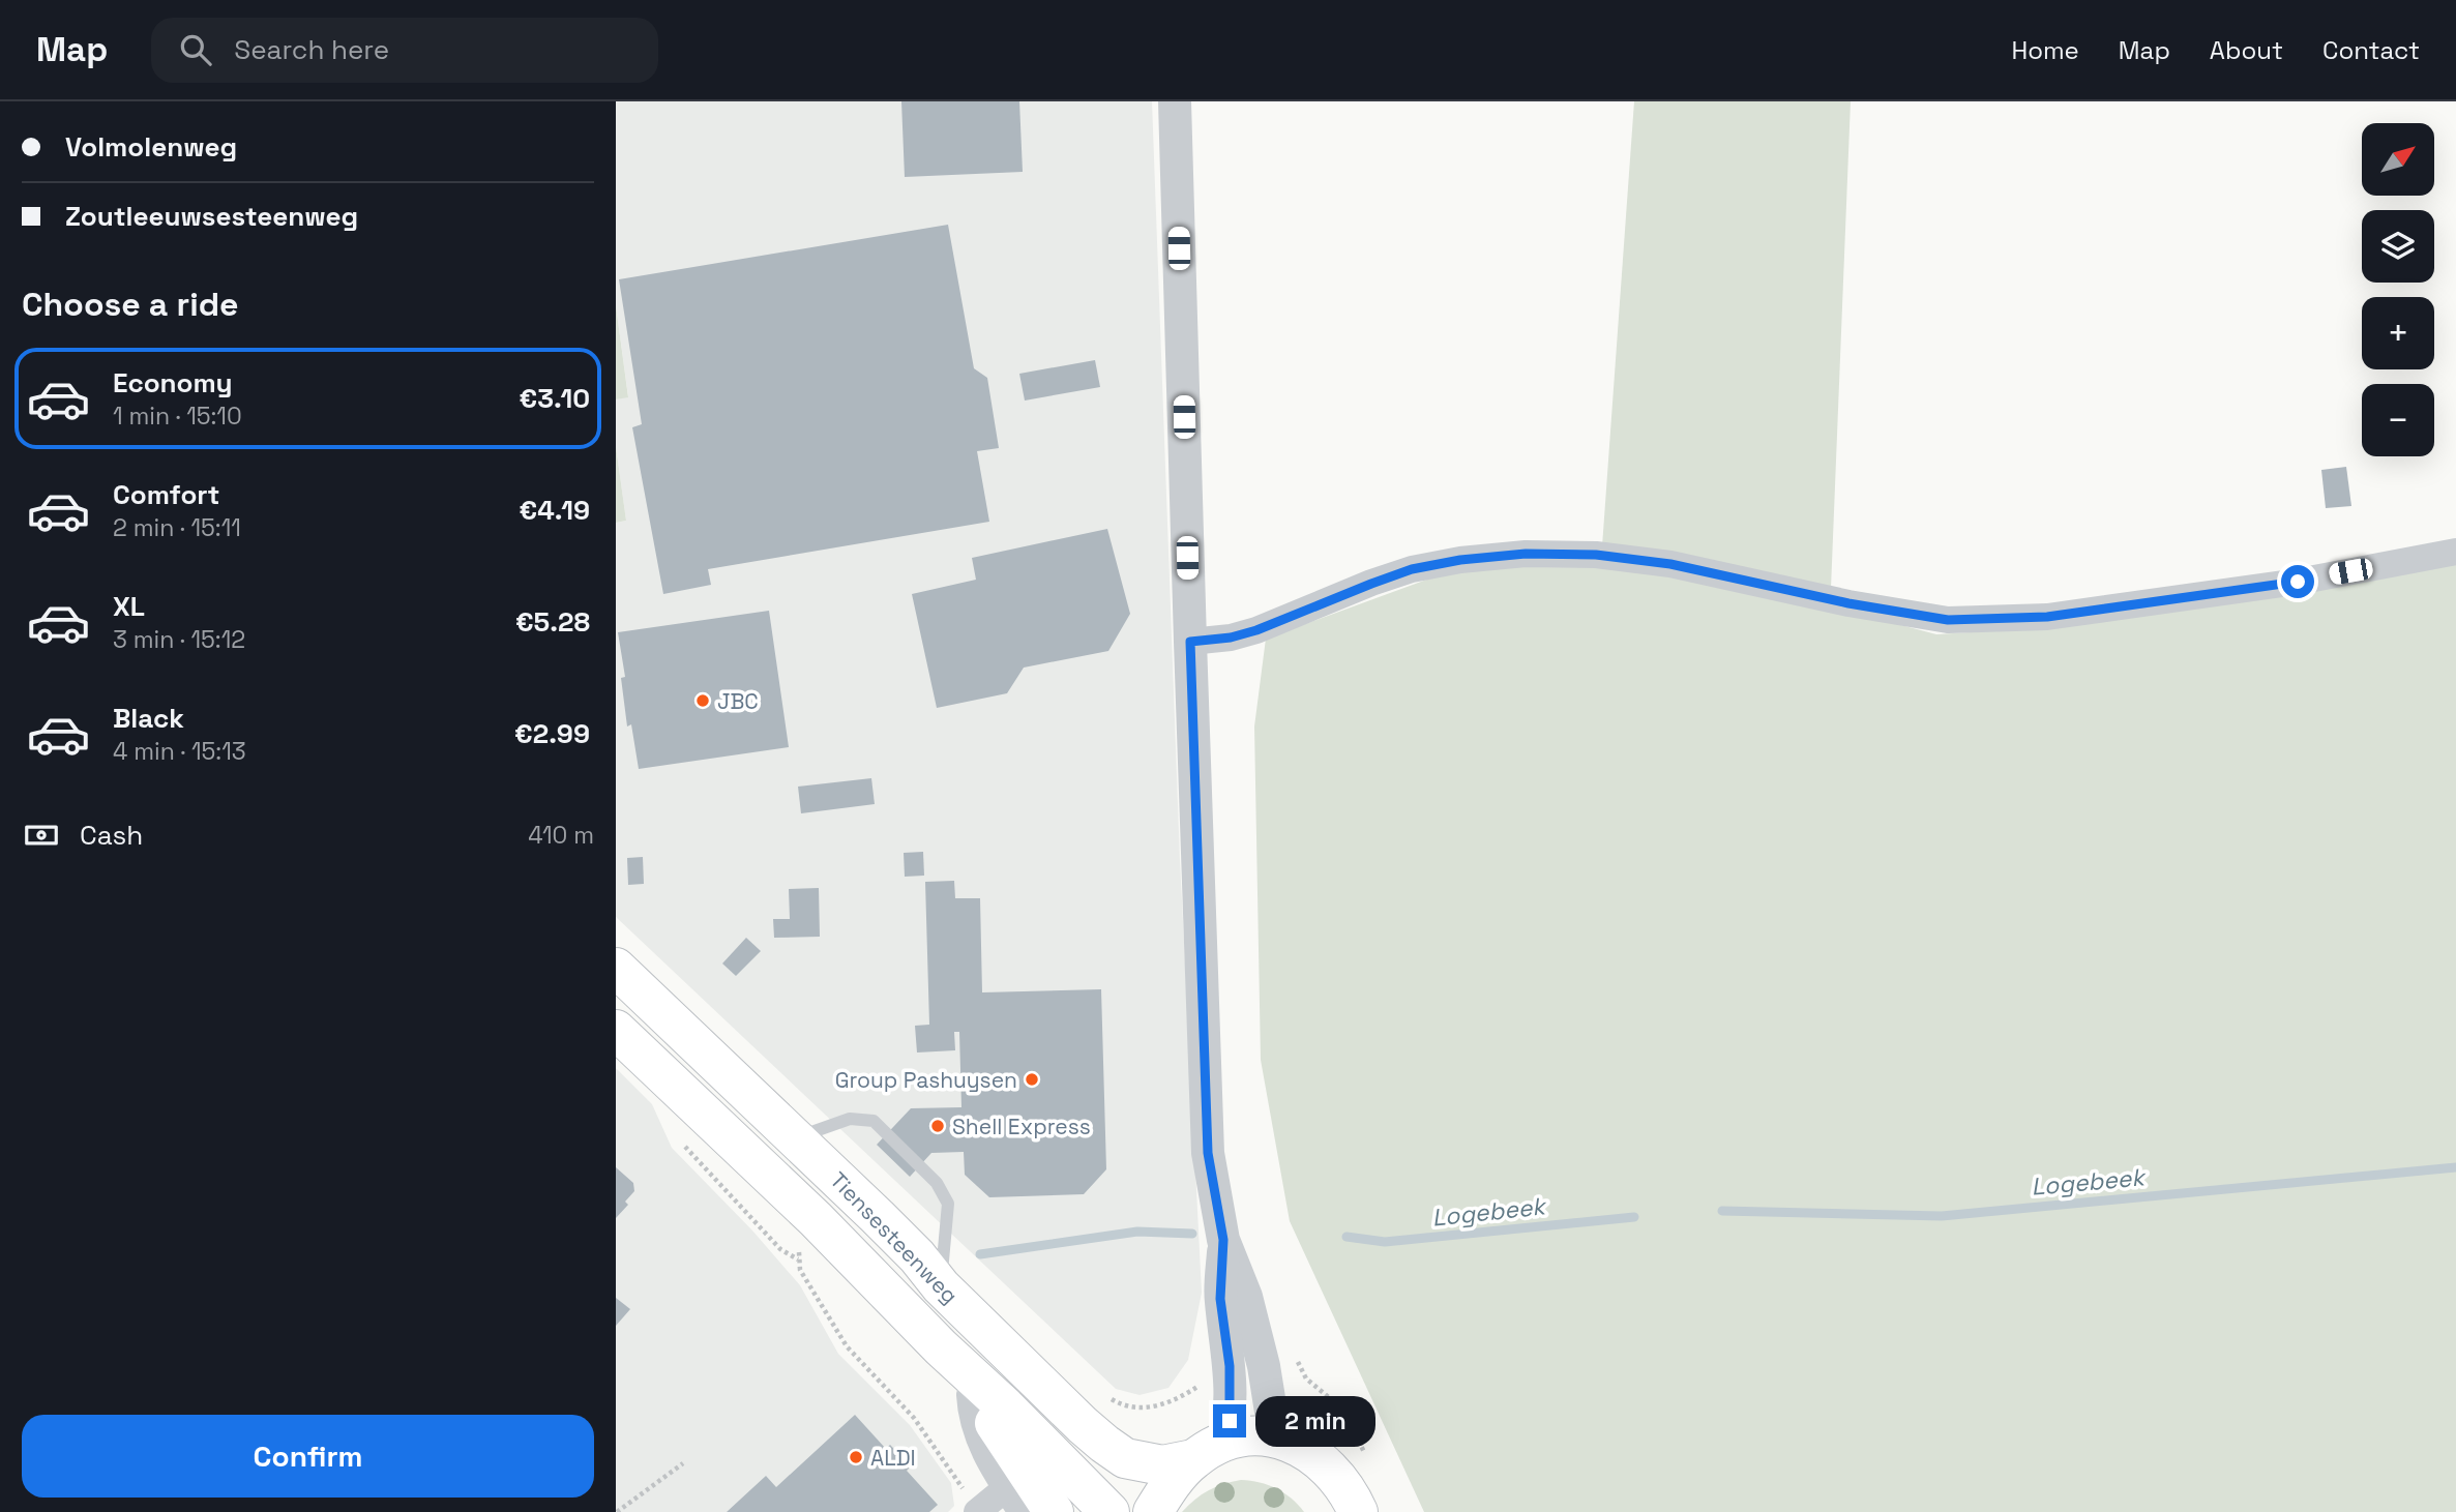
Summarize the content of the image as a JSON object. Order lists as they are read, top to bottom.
{
  "streets": {
    "main road": ["Tiensesteenweg"]
  },
  "water": ["Logebeek"],
  "places": [
    "JBC",
    "Group Pashuysen",
    "Shell Express",
    "ALDI"
  ],
  "north": "top right",
  "page": {
    "header": "Map",
    "search": "Search here",
    "nav": [
      "Home",
      "Map",
      "About",
      "Contact"
    ],
    "banner": ["Volmolenweg", "Zoutleeuwsesteenweg"],
    "map_buttons": ["+", "−"],
    "heading": "Choose a ride",
    "list": [
      {
        "name": "Economy",
        "note": "1 min · 15:10",
        "value": "€3.10"
      },
      {
        "name": "Comfort",
        "note": "2 min · 15:11",
        "value": "€4.19"
      },
      {
        "name": "XL",
        "note": "3 min · 15:12",
        "value": "€5.28"
      },
      {
        "name": "Black",
        "note": "4 min · 15:13",
        "value": "€2.99"
      }
    ],
    "pay": ["Cash", "410 m"],
    "bubble": "2 min",
    "buttons": "Confirm"
  }
}
